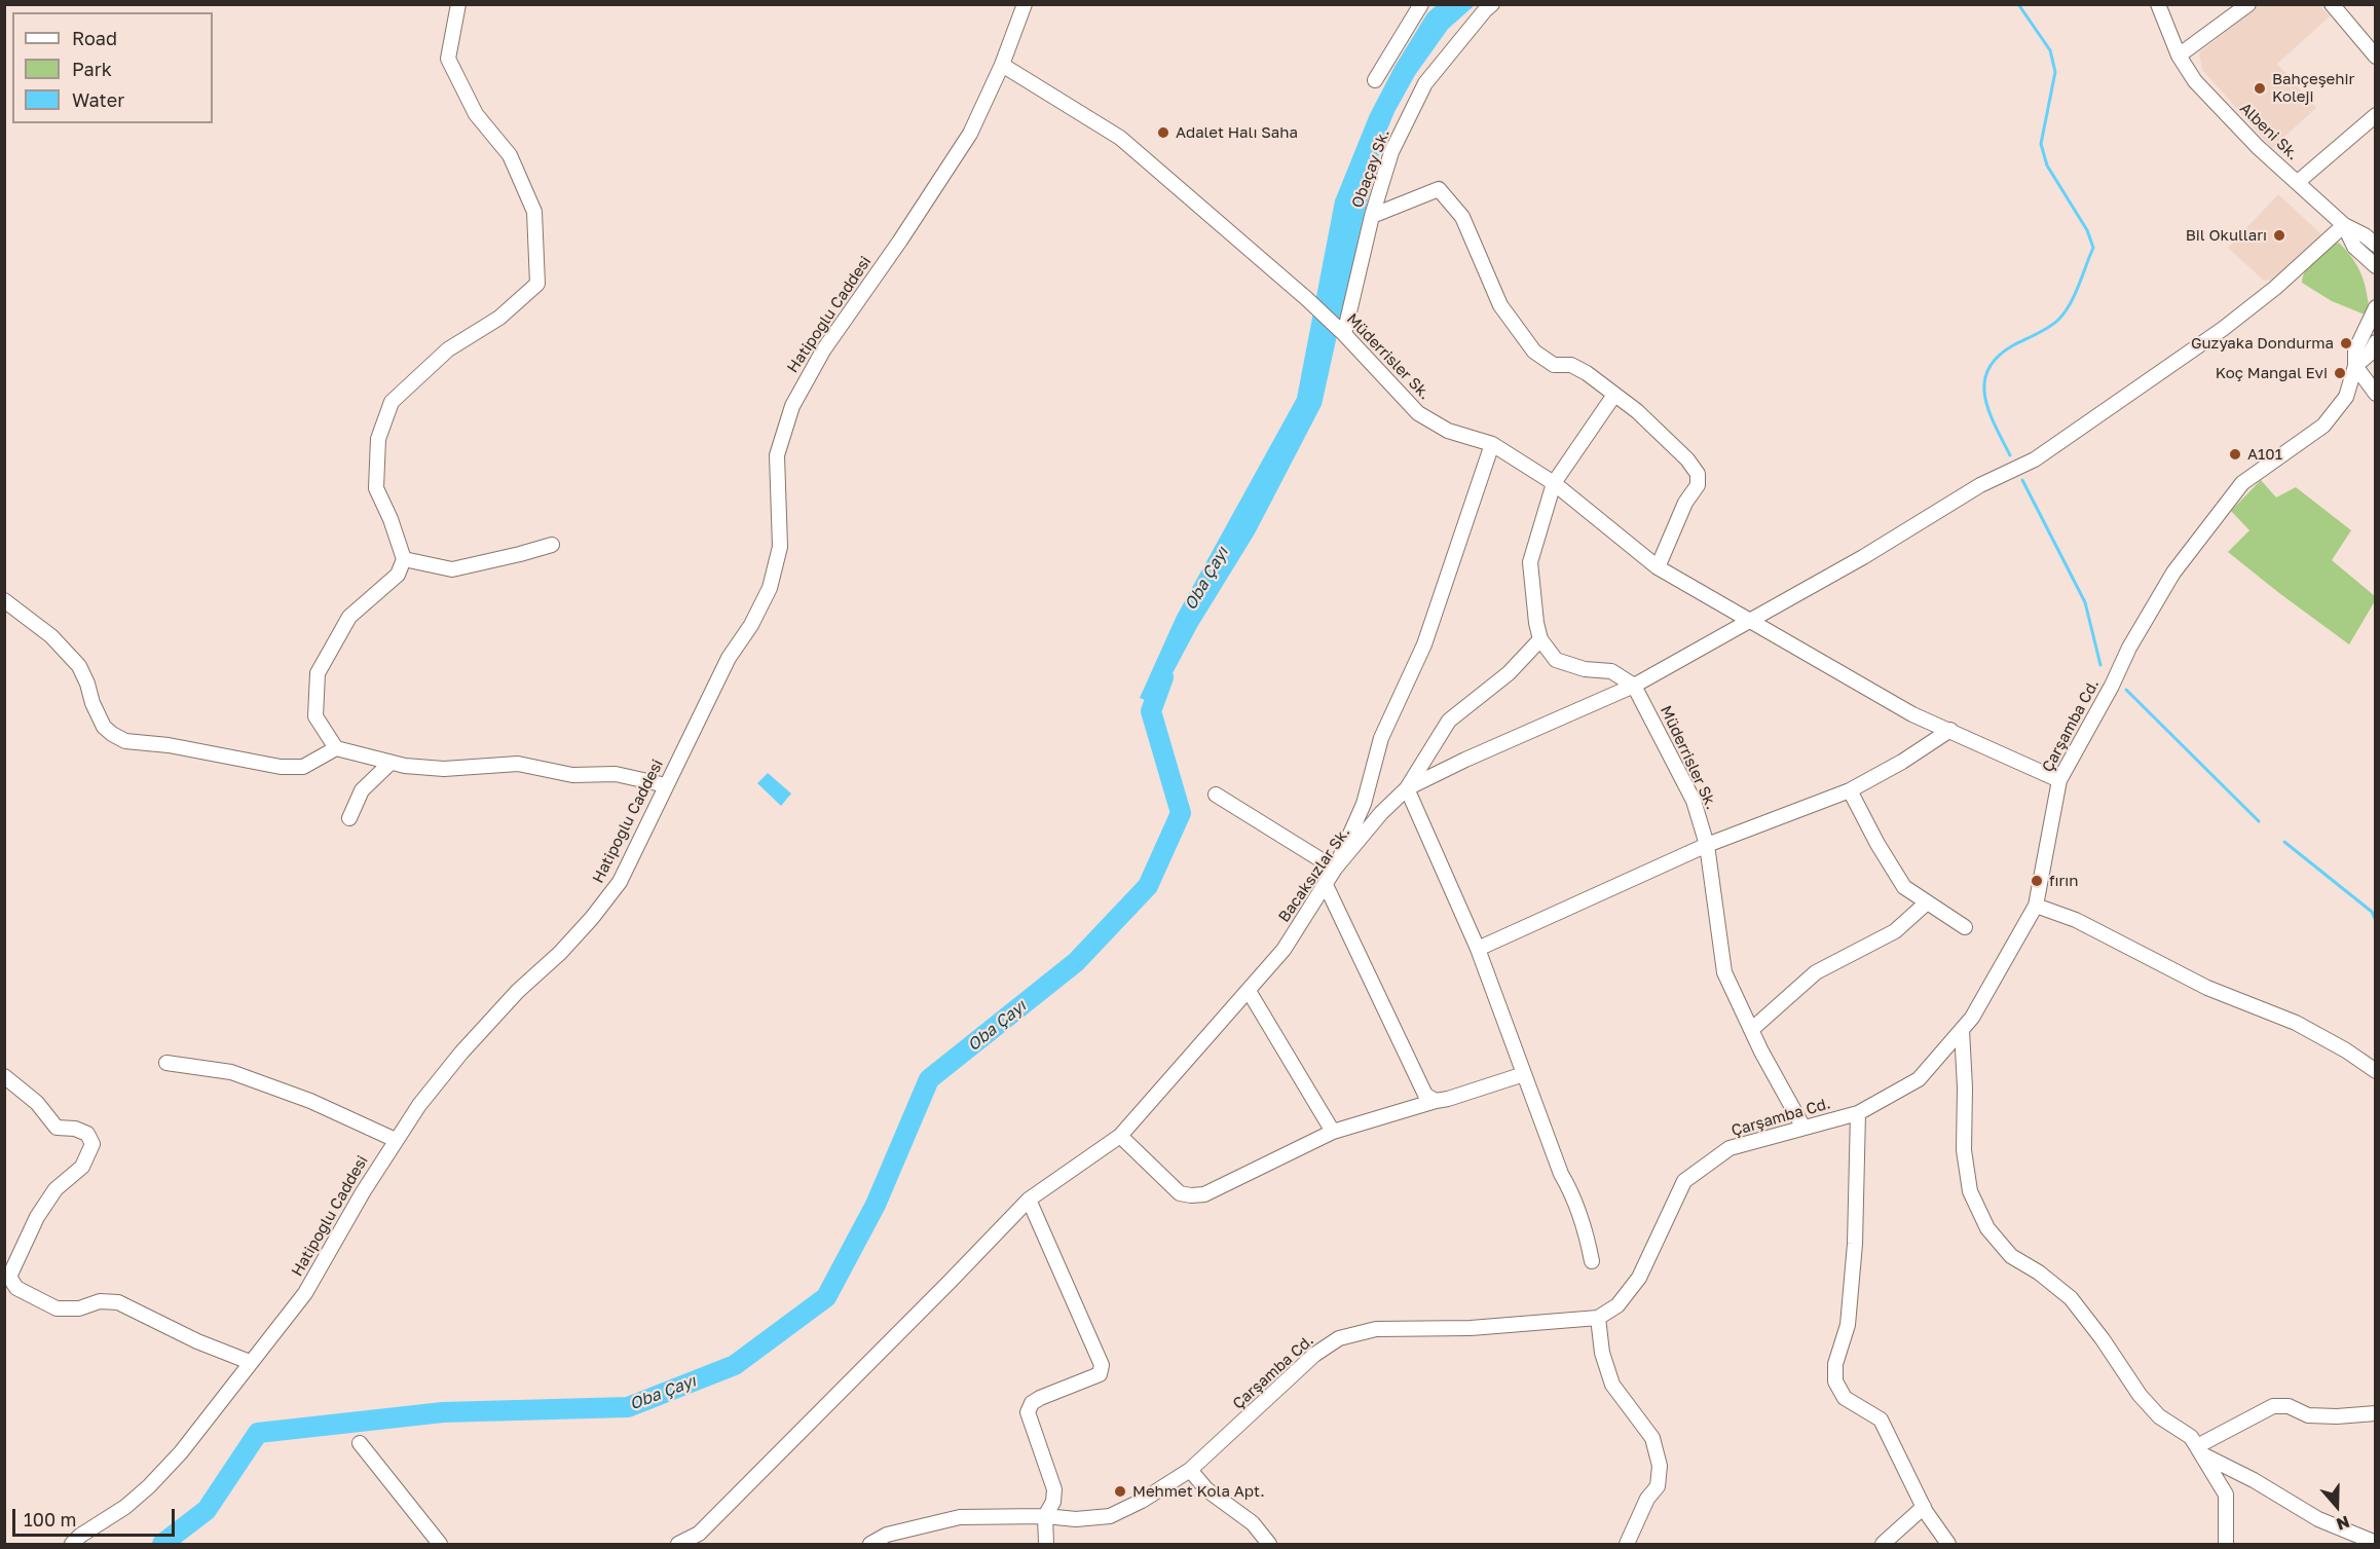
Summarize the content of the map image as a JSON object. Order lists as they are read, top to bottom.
{
  "streets": {
    "street": [
      "Albeni Sk.",
      "Obaçay Sk.",
      "Hatipoğlu Caddesi",
      "Müderrisler Sk.",
      "Çarşamba Cd.",
      "Bacaksızlar Sk."
    ]
  },
  "crossings": [
    ["Obaçay Sk.", "Müderrisler Sk."],
    ["Hatipoğlu Caddesi", "Müderrisler Sk."],
    ["Müderrisler Sk.", "Çarşamba Cd."]
  ],
  "water": ["Oba Çayı"],
  "places": [
    "Bahçeşehir Koleji",
    "Adalet Halı Saha",
    "Bil Okulları",
    "Guzyaka Dondurma",
    "Koç Mangal Evi",
    "A101",
    "fırın",
    "Mehmet Kola Apt."
  ],
  "legend": ["Road", "Park", "Water"],
  "scale_bar": "100 m",
  "north": "bottom"
}
